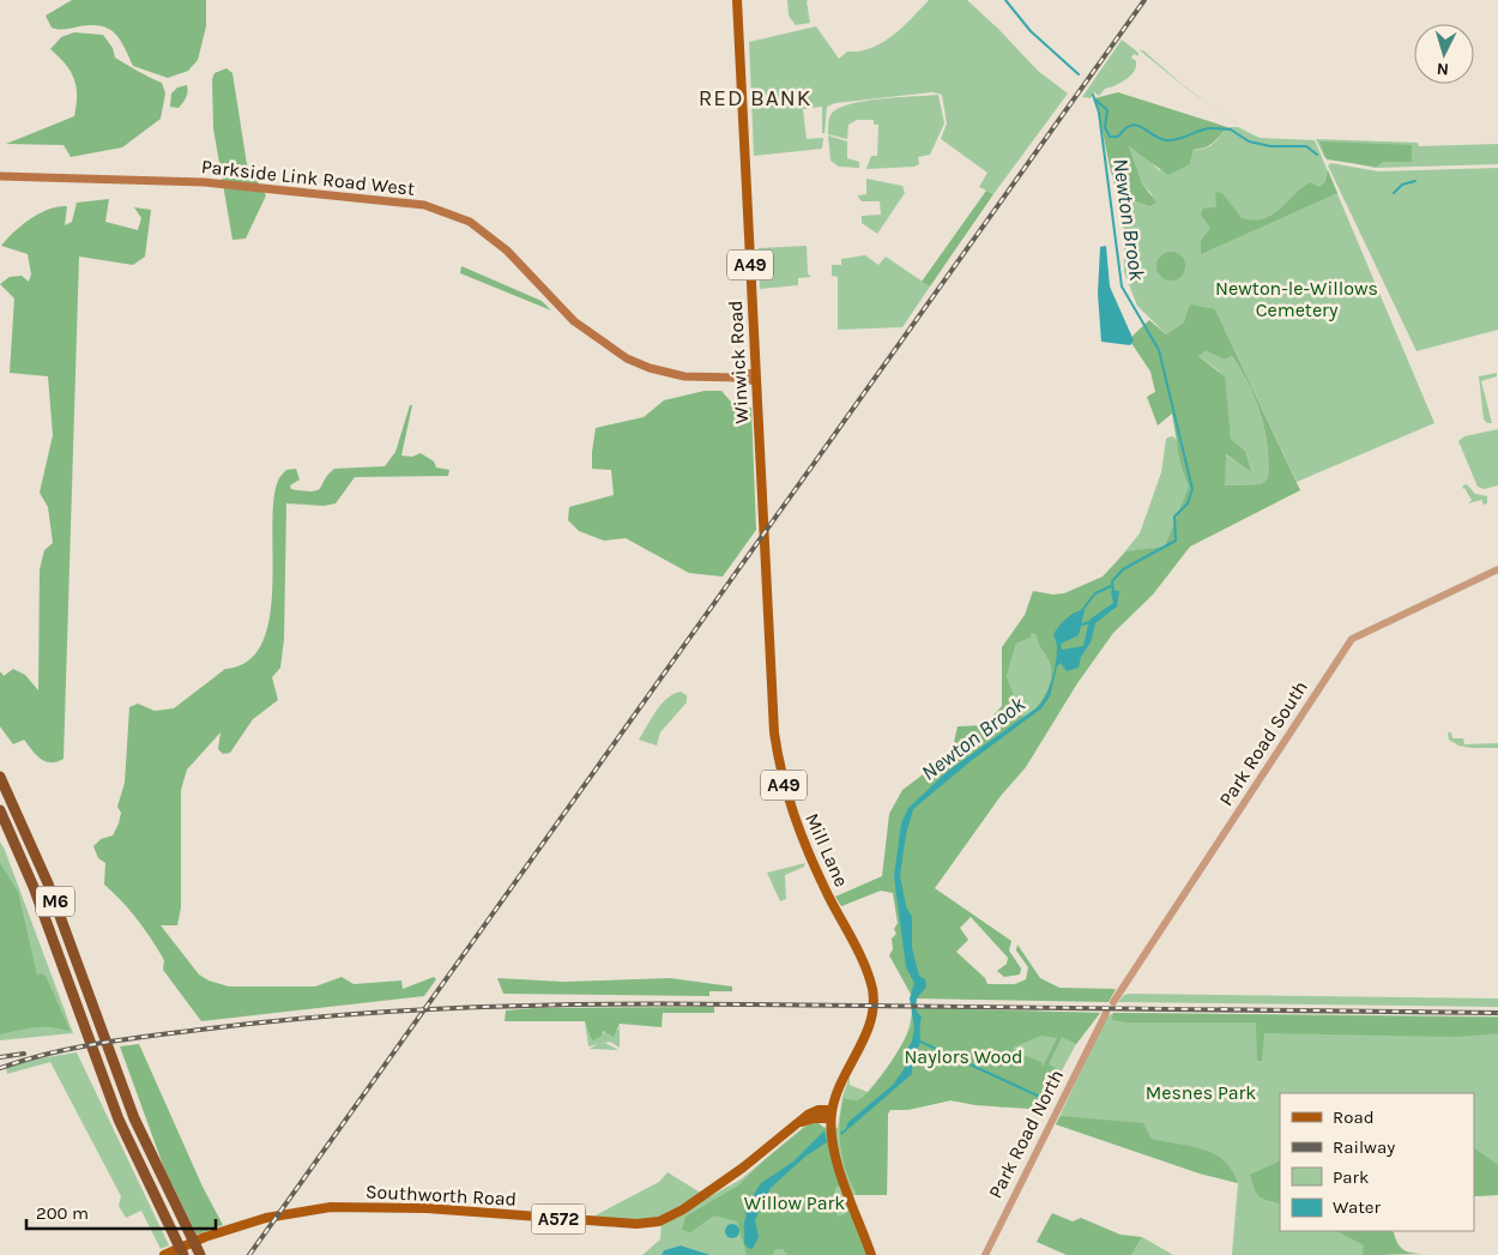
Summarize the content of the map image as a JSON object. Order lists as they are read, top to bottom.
{
  "streets": {
    "highway": ["M6"],
    "main road": [
      "Parkside Link Road West",
      "A49",
      "Winwick Road",
      "Mill Lane",
      "Southworth Road",
      "A572"
    ],
    "street": ["Park Road South", "Park Road North"]
  },
  "crossings": [
    ["Parkside Link Road West", "Winwick Road"],
    ["A49", "Mill Lane"],
    ["A49", "Southworth Road"],
    ["Winwick Road", "Mill Lane"],
    ["Mill Lane", "Southworth Road"]
  ],
  "districts": ["RED BANK"],
  "water": ["Newton Brook"],
  "parks": [
    "Newton-le-Willows Cemetery",
    "Naylors Wood",
    "Mesnes Park",
    "Willow Park"
  ],
  "legend": [
    "Road",
    "Railway",
    "Park",
    "Water"
  ],
  "scale_bar": "200 m",
  "north": "bottom"
}
